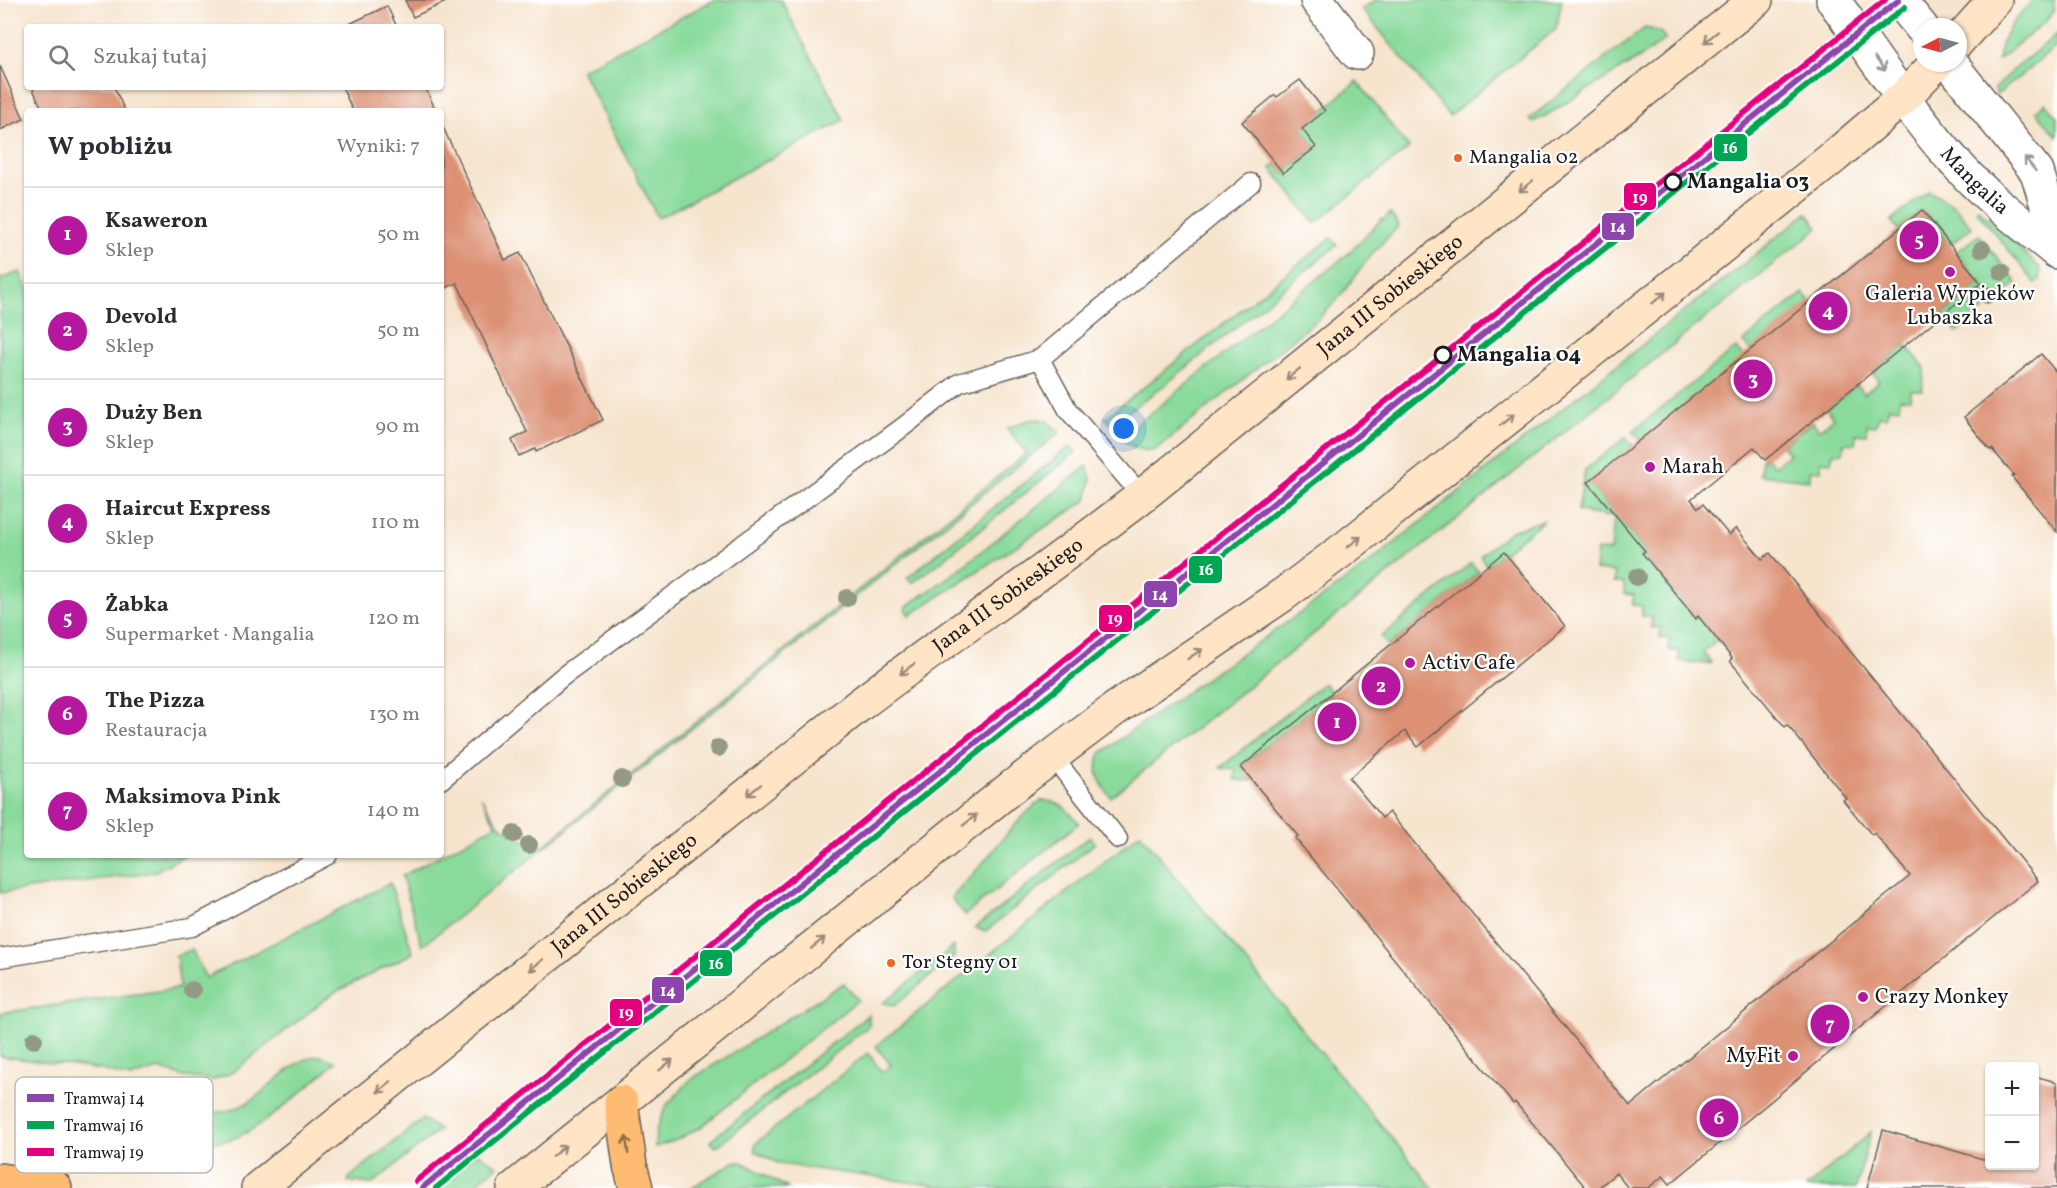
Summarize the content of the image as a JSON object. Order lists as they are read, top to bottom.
{
  "streets": {
    "main road": ["Jana III Sobieskiego"],
    "street": ["Mangalia"]
  },
  "places": [
    "Mangalia 02",
    "Mangalia 03",
    "Galeria Wypieków Lubaszka",
    "Mangalia 04",
    "Marah",
    "Activ Cafe",
    "Tor Stegny 01",
    "Crazy Monkey",
    "MyFit"
  ],
  "lines": ["tram line 14", "tram line 19", "tram line 16"],
  "legend": ["Tramwaj 14", "Tramwaj 16", "Tramwaj 19"],
  "north": "left",
  "page": {
    "search": "Szukaj tutaj",
    "heading": ["W pobliżu", "Wyniki: 7"],
    "list": [
      {
        "mark": "1",
        "name": "Ksaweron",
        "note": "Sklep",
        "value": "50 m"
      },
      {
        "mark": "2",
        "name": "Devold",
        "note": "Sklep",
        "value": "50 m"
      },
      {
        "mark": "3",
        "name": "Duży Ben",
        "note": "Sklep",
        "value": "90 m"
      },
      {
        "mark": "4",
        "name": "Haircut Express",
        "note": "Sklep",
        "value": "110 m"
      },
      {
        "mark": "5",
        "name": "Żabka",
        "note": "Supermarket · Mangalia",
        "value": "120 m"
      },
      {
        "mark": "6",
        "name": "The Pizza",
        "note": "Restauracja",
        "value": "130 m"
      },
      {
        "mark": "7",
        "name": "Maksimova Pink",
        "note": "Sklep",
        "value": "140 m"
      }
    ],
    "pins": [
      "5",
      "4",
      "3",
      "2",
      "1",
      "7",
      "6"
    ],
    "map_buttons": ["+", "−"]
  }
}
